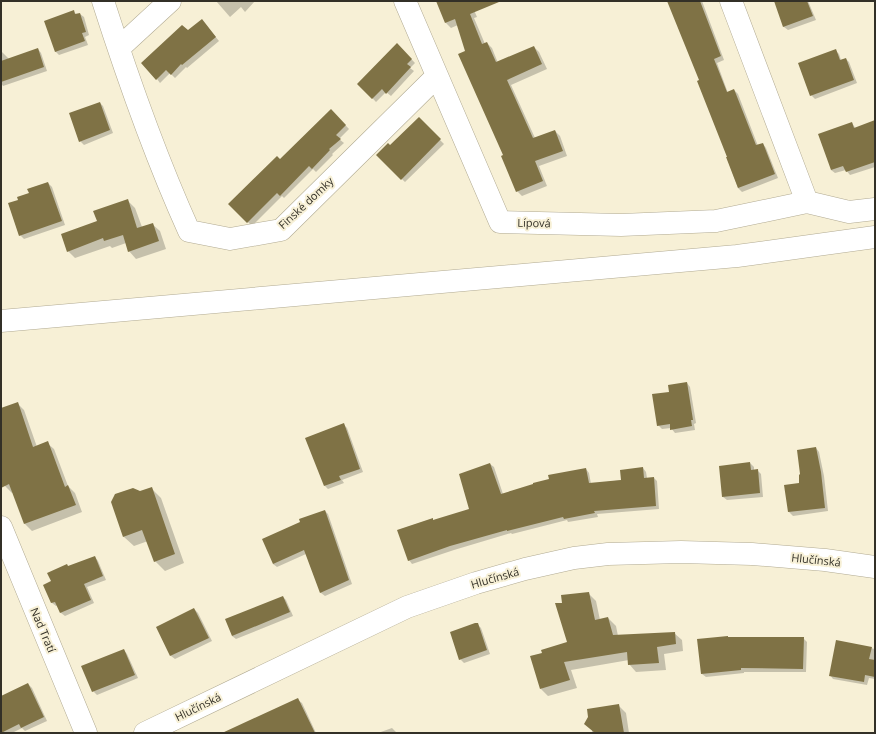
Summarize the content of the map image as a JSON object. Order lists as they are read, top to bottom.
{
  "streets": {
    "street": [
      "Finské domky",
      "Lípová",
      "Hlučínská",
      "Nad Tratí"
    ]
  },
  "crossings": [
    ["Finské domky", "Lípová"]
  ]
}
